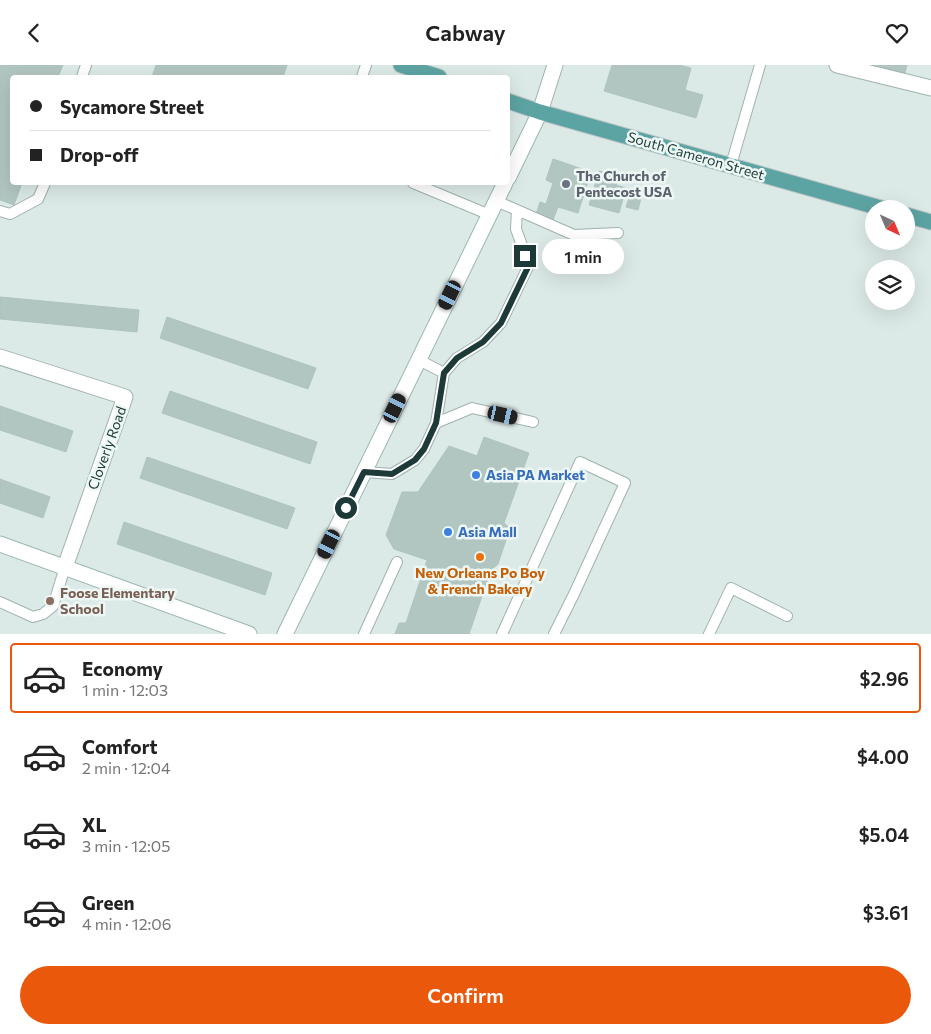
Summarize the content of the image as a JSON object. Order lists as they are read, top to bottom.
{
  "streets": {
    "main road": ["South Cameron Street"],
    "street": ["Cloverly Road"]
  },
  "places": [
    "The Church of Pentecost USA",
    "Asia PA Market",
    "Asia Mall",
    "New Orleans Po Boy & French Bakery",
    "Foose Elementary School"
  ],
  "north": "bottom right",
  "page": {
    "header": "Cabway",
    "banner": ["Sycamore Street", "Drop-off"],
    "bubble": "1 min",
    "list": [
      {
        "name": "Economy",
        "note": "1 min · 12:03",
        "value": "$2.96"
      },
      {
        "name": "Comfort",
        "note": "2 min · 12:04",
        "value": "$4.00"
      },
      {
        "name": "XL",
        "note": "3 min · 12:05",
        "value": "$5.04"
      },
      {
        "name": "Green",
        "note": "4 min · 12:06",
        "value": "$3.61"
      }
    ],
    "buttons": "Confirm"
  }
}
